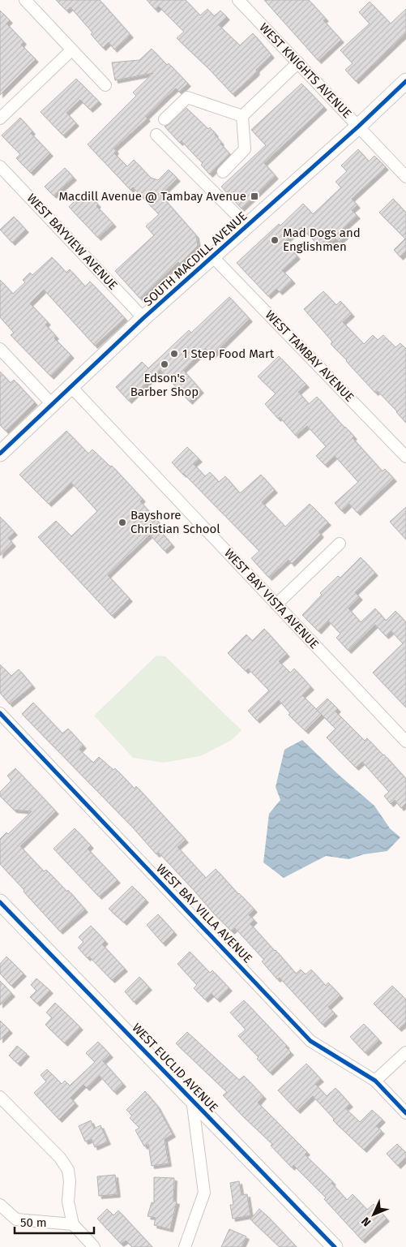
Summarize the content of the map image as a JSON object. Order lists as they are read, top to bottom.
{
  "streets": {
    "street": [
      "WEST KNIGHTS AVENUE",
      "WEST BAYVIEW AVENUE",
      "SOUTH MACDILL AVENUE",
      "WEST TAMBAY AVENUE",
      "WEST BAY VISTA AVENUE",
      "WEST BAY VILLA AVENUE",
      "WEST EUCLID AVENUE"
    ]
  },
  "crossings": [
    ["WEST KNIGHTS AVENUE", "SOUTH MACDILL AVENUE"],
    ["WEST BAYVIEW AVENUE", "SOUTH MACDILL AVENUE"],
    ["SOUTH MACDILL AVENUE", "WEST TAMBAY AVENUE"],
    ["SOUTH MACDILL AVENUE", "WEST BAY VISTA AVENUE"]
  ],
  "places": {
    "transit": ["Macdill Avenue @ Tambay Avenue"],
    "other": [
      "Mad Dogs and Englishmen",
      "1 Step Food Mart",
      "Edson's Barber Shop",
      "Bayshore Christian School"
    ]
  },
  "scale_bar": "50 m",
  "north": "bottom left"
}
